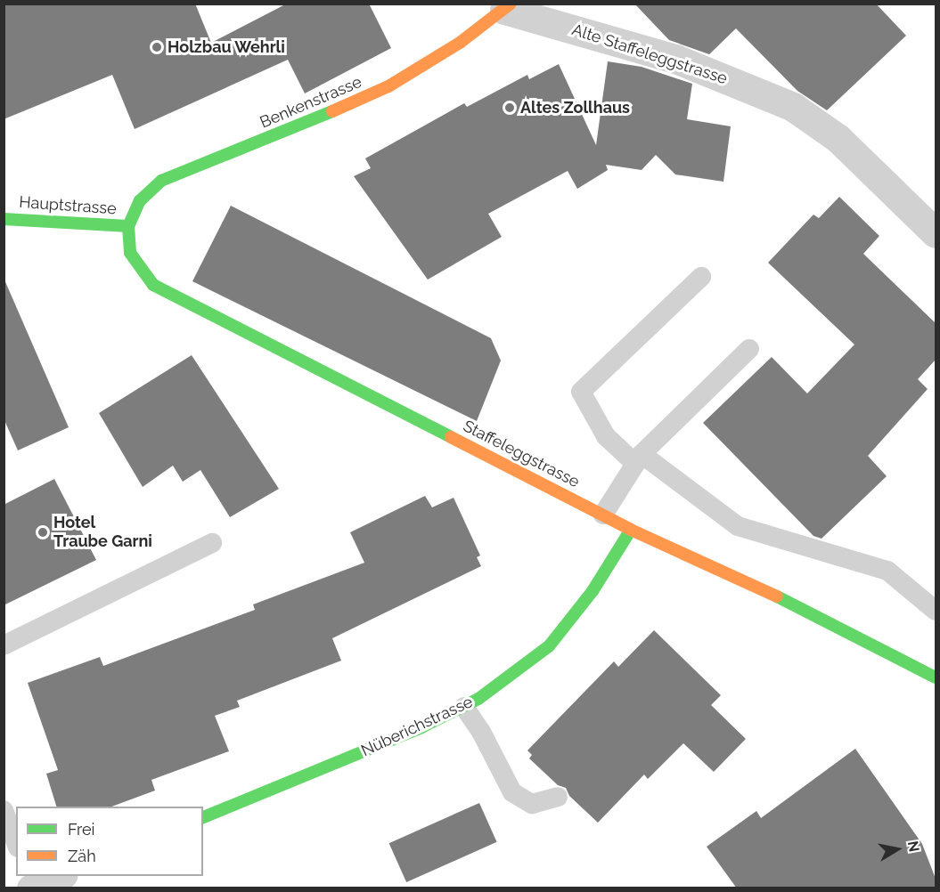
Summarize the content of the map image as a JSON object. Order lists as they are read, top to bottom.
{
  "streets": {
    "street": [
      "Alte Staffeleggstrasse",
      "Benkenstrasse",
      "Hauptstrasse",
      "Staffeleggstrasse",
      "Nüberichstrasse"
    ]
  },
  "crossings": [
    ["Alte Staffeleggstrasse", "Benkenstrasse"],
    ["Benkenstrasse", "Hauptstrasse"],
    ["Benkenstrasse", "Staffeleggstrasse"],
    ["Hauptstrasse", "Staffeleggstrasse"],
    ["Staffeleggstrasse", "Nüberichstrasse"]
  ],
  "places": ["Holzbau Wehrli", "Altes Zollhaus", "Hotel Traube Garni"],
  "legend": ["Frei", "Zäh"],
  "north": "right"
}
